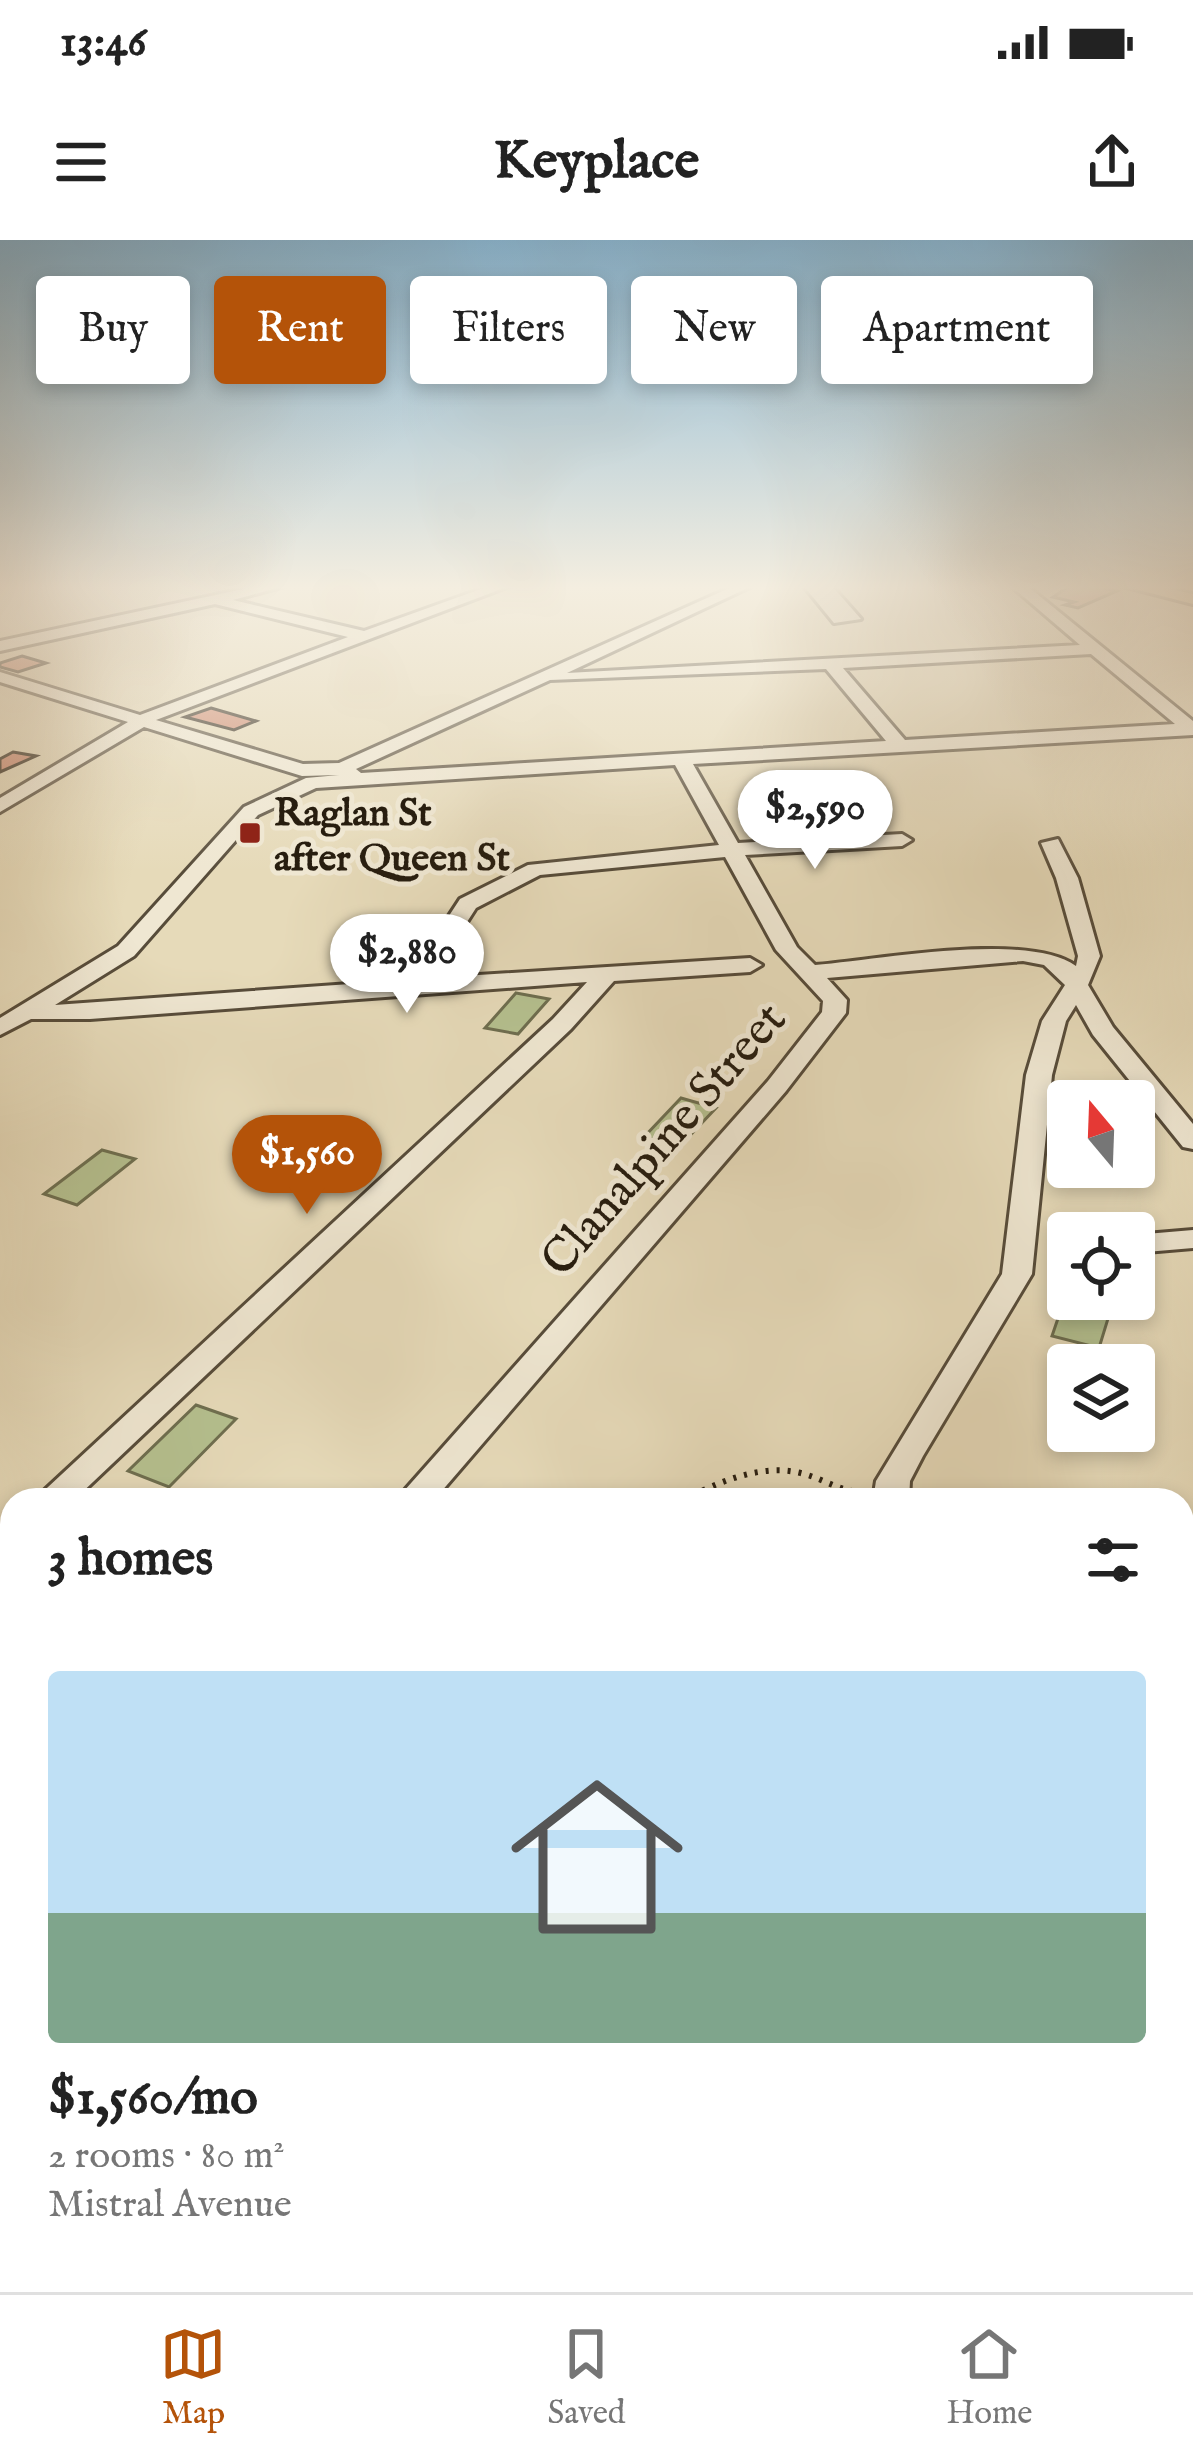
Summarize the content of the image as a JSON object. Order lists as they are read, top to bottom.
{
  "streets": {
    "street": ["Clanalpine Street"]
  },
  "places": {
    "transit": ["Raglan St after Queen St"]
  },
  "north": "top",
  "page": {
    "status": "13:46",
    "header": "Keyplace",
    "chip": [
      "Buy",
      "Rent",
      "Filters",
      "New",
      "Apartment"
    ],
    "price": ["$2,590", "$2,880", "$1,560"],
    "heading": "3 homes",
    "list": [
      {
        "name": "$1,560/mo",
        "note": "2 rooms · 80 m² · Mistral Avenue"
      }
    ],
    "tabs": ["Map", "Saved", "Home"]
  }
}
